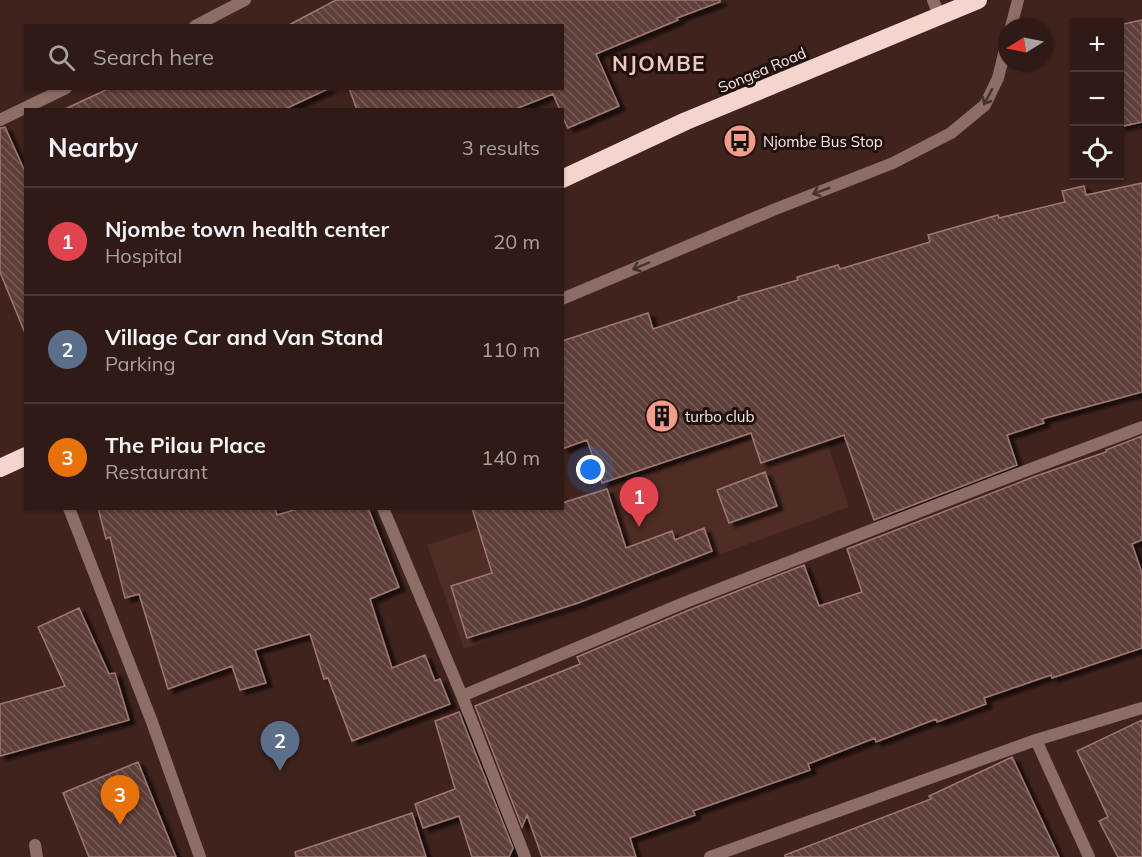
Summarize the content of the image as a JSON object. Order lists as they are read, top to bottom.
{
  "streets": {
    "highway": ["Songea Road"]
  },
  "districts": ["NJOMBE"],
  "places": {
    "bus stop": ["Njombe Bus Stop"],
    "building": ["turbo club"]
  },
  "north": "left",
  "page": {
    "map_buttons": ["+", "−"],
    "search": "Search here",
    "heading": ["Nearby", "3 results"],
    "list": [
      {
        "mark": "1",
        "name": "Njombe town health center",
        "note": "Hospital",
        "value": "20 m"
      },
      {
        "mark": "2",
        "name": "Village Car and Van Stand",
        "note": "Parking",
        "value": "110 m"
      },
      {
        "mark": "3",
        "name": "The Pilau Place",
        "note": "Restaurant",
        "value": "140 m"
      }
    ],
    "pins": ["1", "2", "3"]
  }
}
